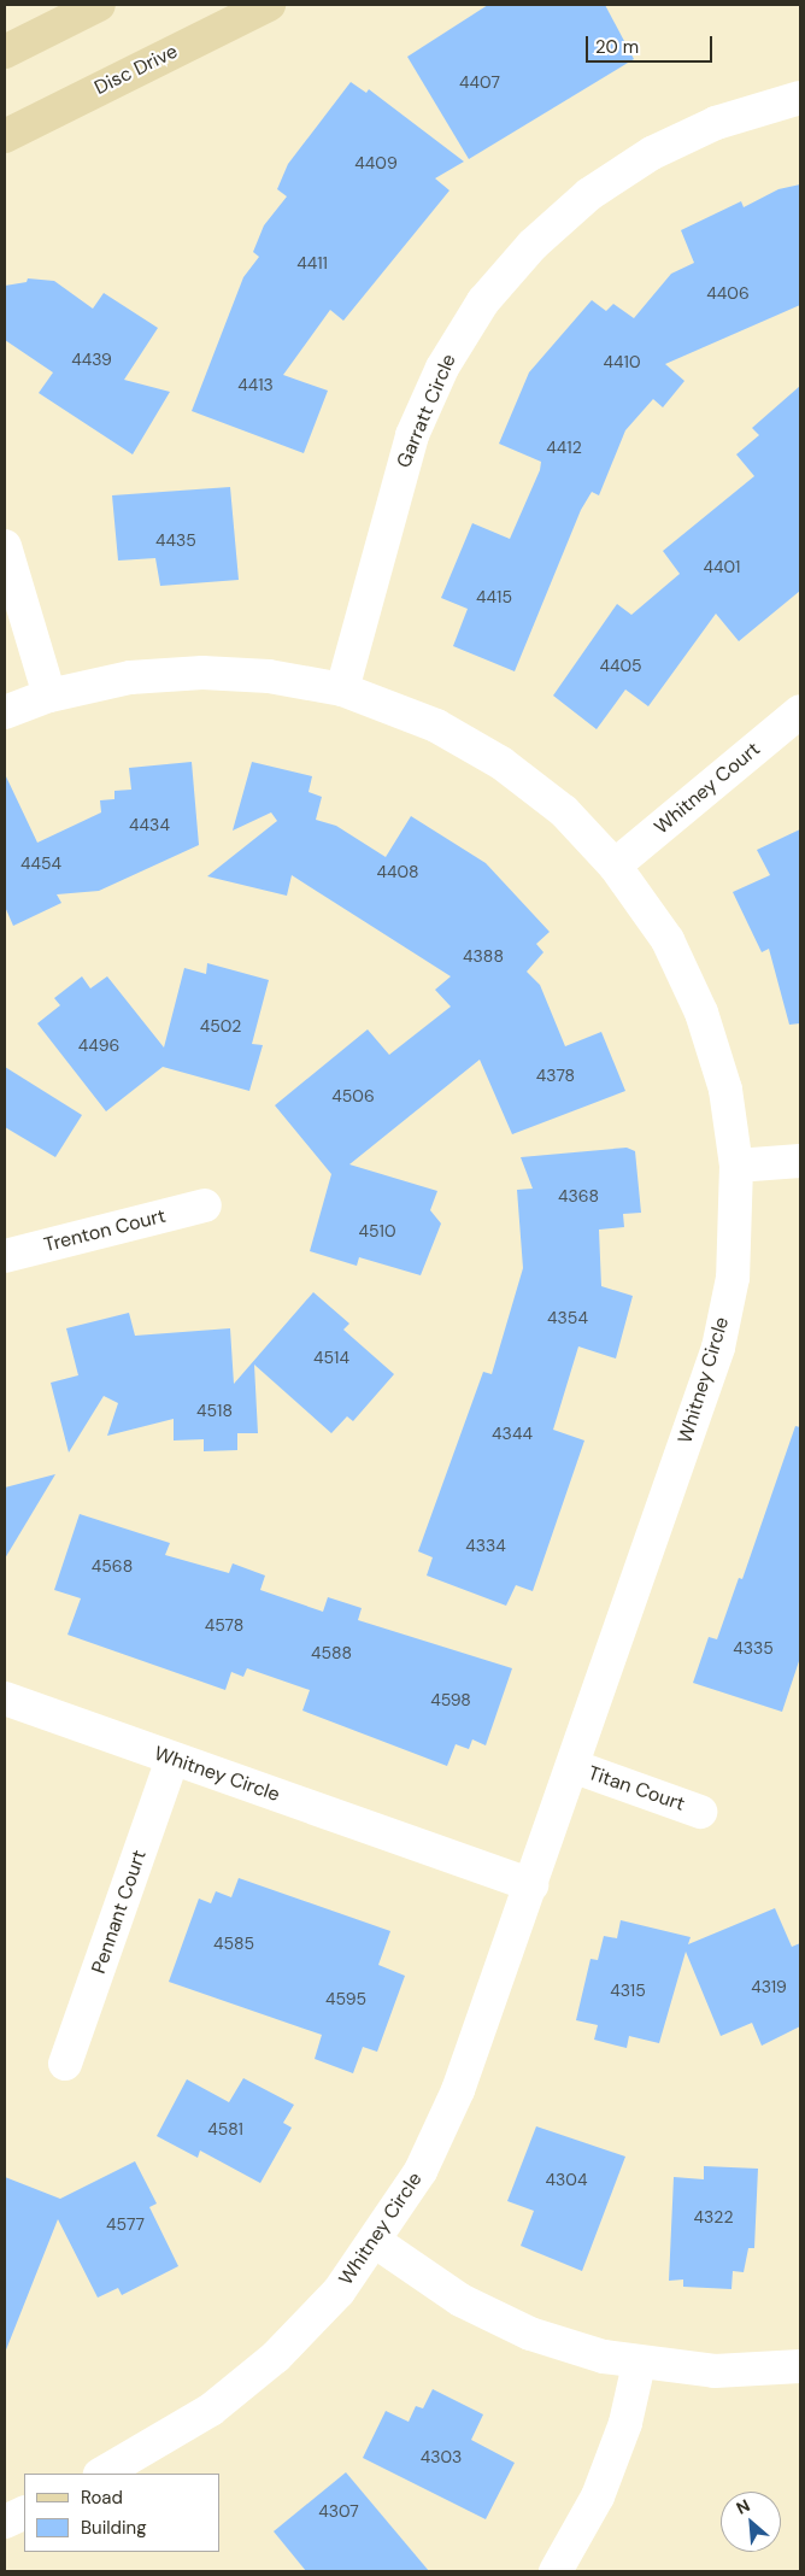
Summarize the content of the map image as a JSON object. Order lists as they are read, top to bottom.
{
  "streets": {
    "main road": ["Disc Drive"],
    "street": [
      "Garratt Circle",
      "Whitney Court",
      "Trenton Court",
      "Whitney Circle",
      "Titan Court",
      "Pennant Court"
    ]
  },
  "crossings": [
    ["Garratt Circle", "Whitney Circle"],
    ["Whitney Court", "Whitney Circle"],
    ["Whitney Circle", "Titan Court"],
    ["Whitney Circle", "Pennant Court"]
  ],
  "house_numbers": [
    "4407",
    "4409",
    "4411",
    "4406",
    "4439",
    "4410",
    "4413",
    "4412",
    "4435",
    "4401",
    "4415",
    "4405",
    "4434",
    "4454",
    "4408",
    "4388",
    "4502",
    "4496",
    "4378",
    "4506",
    "4368",
    "4510",
    "4354",
    "4514",
    "4518",
    "4344",
    "4334",
    "4568",
    "4578",
    "4335",
    "4588",
    "4598",
    "4585",
    "4319",
    "4315",
    "4595",
    "4581",
    "4304",
    "4322",
    "4577",
    "4303",
    "4307"
  ],
  "legend": ["Road", "Building"],
  "scale_bar": "20 m",
  "north": "top left"
}
